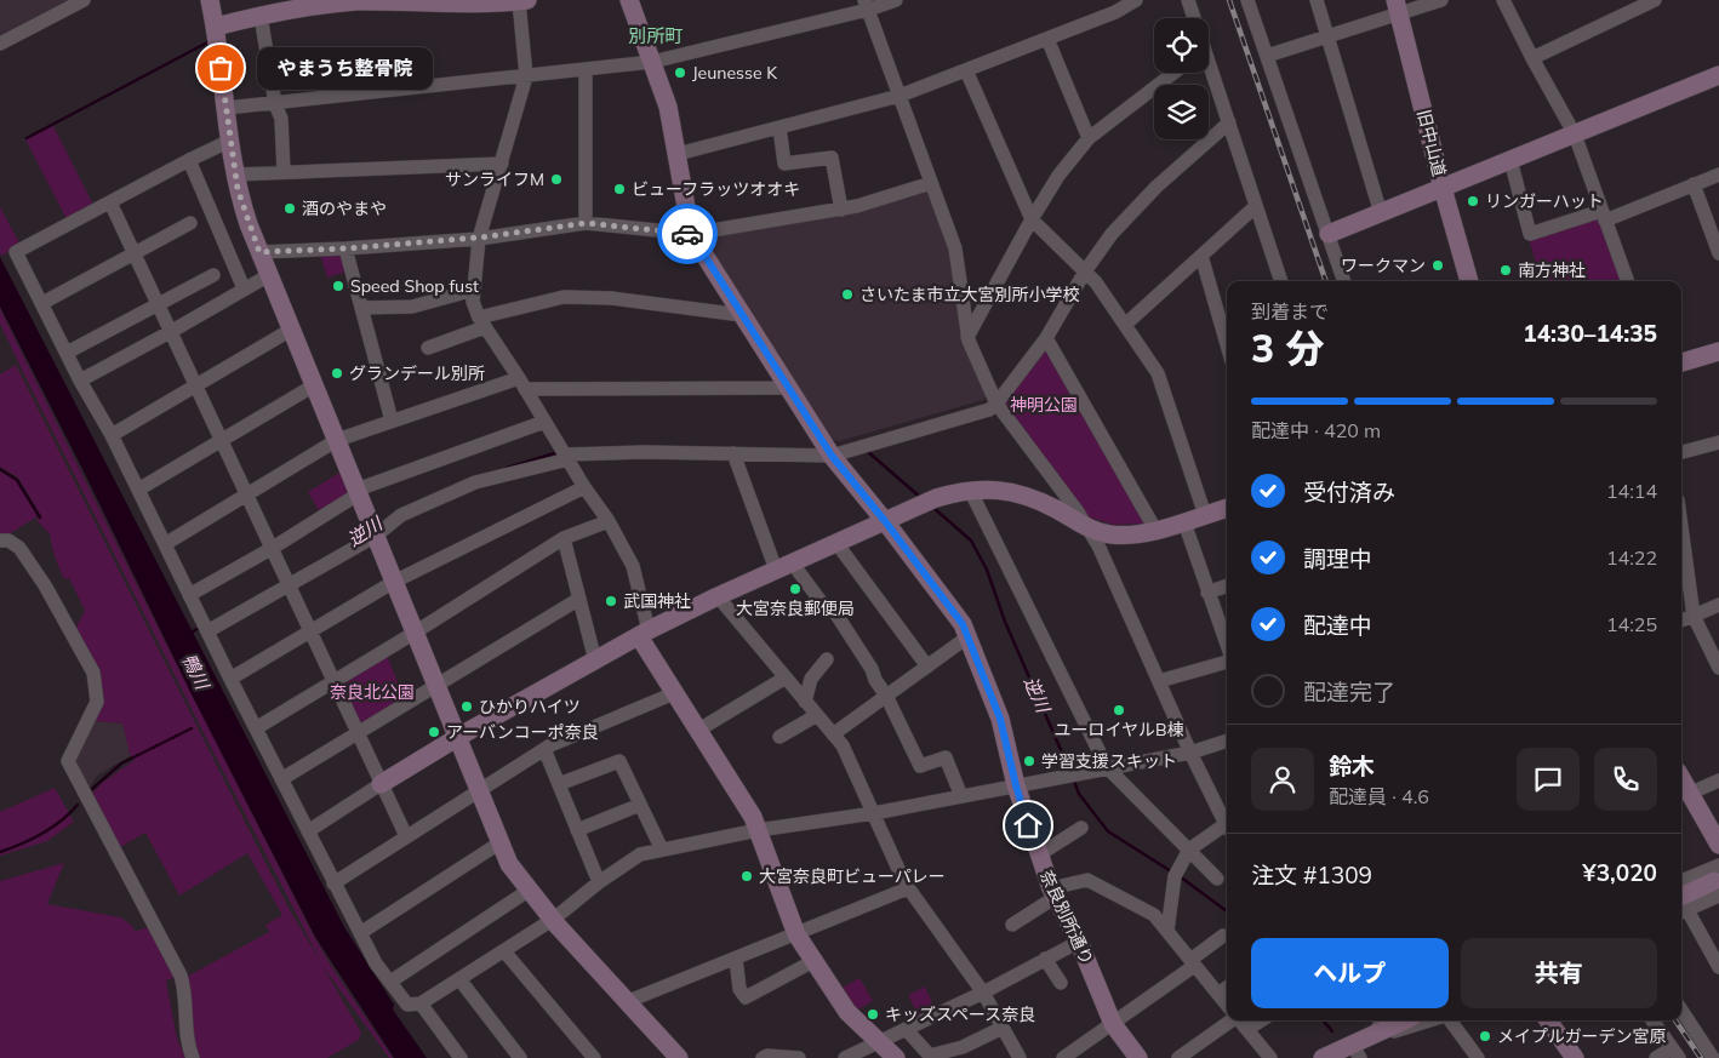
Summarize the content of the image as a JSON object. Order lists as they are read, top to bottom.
{
  "streets": {
    "street": ["旧中山道", "奈良別所通り"]
  },
  "districts": ["別所町"],
  "water": ["逆川", "鴨川"],
  "parks": ["神明公園", "奈良北公園"],
  "places": [
    "やまうち整骨院",
    "Jeunesse K",
    "サンライフM",
    "ビューフラッツオオキ",
    "リンガーハット",
    "酒のやまや",
    "ワークマン",
    "南方神社",
    "Speed Shop fust",
    "さいたま市立大宮別所小学校",
    "グランデール別所",
    "大宮奈良郵便局",
    "武国神社",
    "ひかりハイツ",
    "ユーロイヤルB棟",
    "アーバンコーポ奈良",
    "学習支援スキット",
    "大宮奈良町ビューパレー",
    "キッズスペース奈良",
    "メイプルガーデン宮原"
  ],
  "page": {
    "bubble": "やまうち整骨院",
    "heading": ["3 分", "到着まで", "14:30–14:35"],
    "panel": [
      "鈴木",
      "配達員 · 4.6",
      "注文 #1309",
      "¥3,020"
    ],
    "bar": "配達中 · 420 m",
    "list": [
      ["受付済み", "14:14"],
      ["調理中", "14:22"],
      ["配達中", "14:25"],
      "配達完了"
    ],
    "buttons": ["ヘルプ", "共有"]
  }
}
